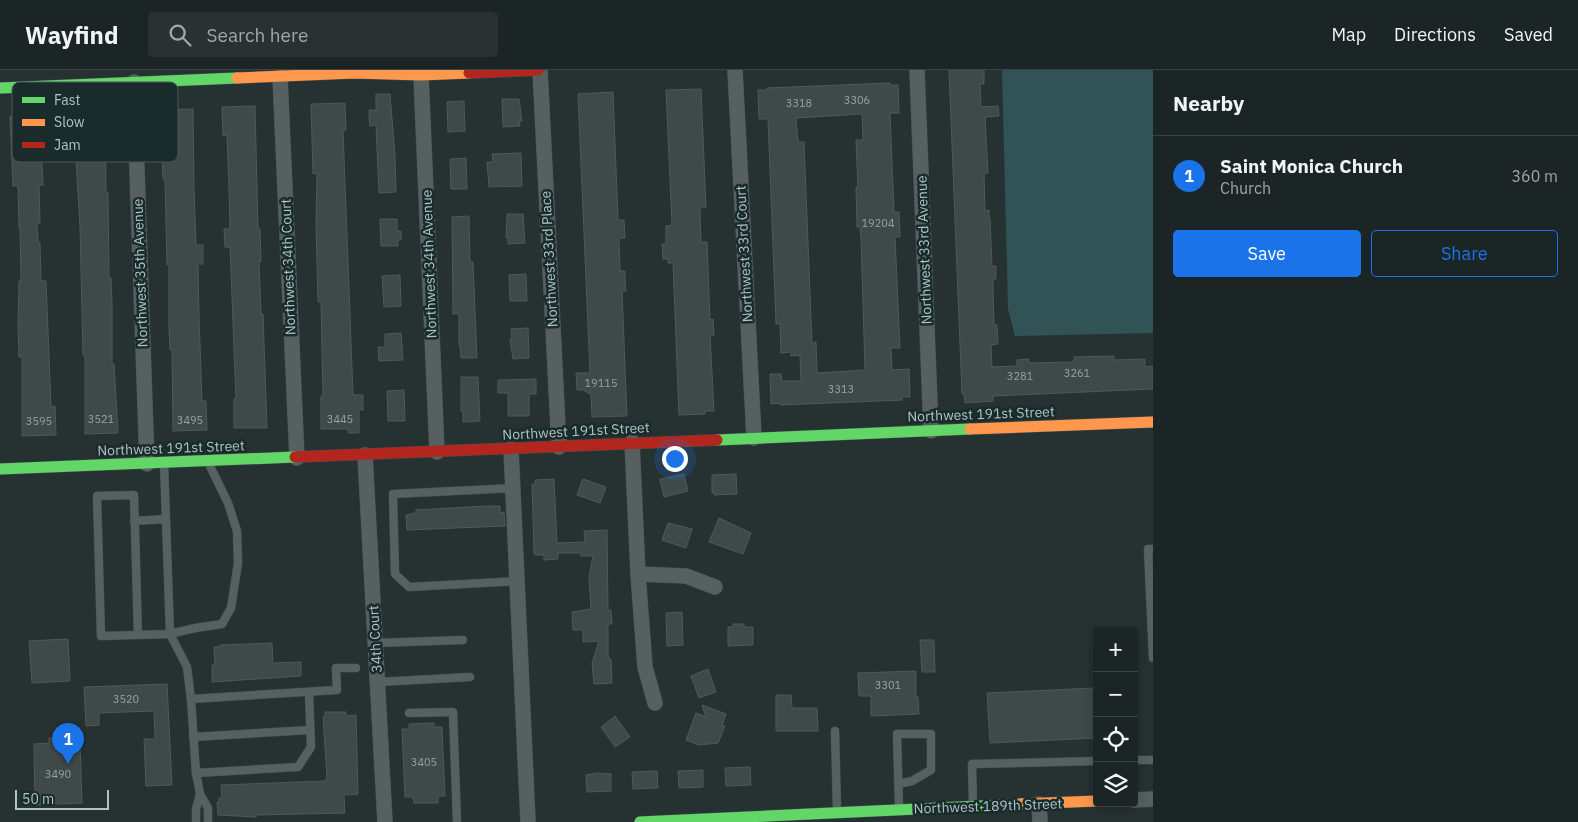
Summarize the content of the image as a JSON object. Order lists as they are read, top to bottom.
{
  "streets": {
    "street": [
      "Northwest 33rd Avenue",
      "Northwest 33rd Court",
      "Northwest 33rd Place",
      "Northwest 34th Avenue",
      "Northwest 34th Court",
      "Northwest 35th Avenue",
      "Northwest 191st Street",
      "34th Court",
      "Northwest 189th Street"
    ]
  },
  "crossings": [
    ["Northwest 33rd Avenue", "Northwest 191st Street"],
    ["Northwest 33rd Court", "Northwest 191st Street"],
    ["Northwest 33rd Place", "Northwest 191st Street"],
    ["Northwest 34th Avenue", "Northwest 191st Street"],
    ["Northwest 34th Court", "Northwest 191st Street"],
    ["Northwest 35th Avenue", "Northwest 191st Street"],
    ["Northwest 191st Street", "34th Court"]
  ],
  "house_numbers": [
    "3306",
    "3318",
    "19204",
    "3261",
    "3281",
    "19115",
    "3313",
    "3521",
    "3445",
    "3495",
    "3595",
    "3301",
    "3520",
    "3405",
    "3490"
  ],
  "legend": ["Fast", "Slow", "Jam"],
  "scale_bar": "50 m",
  "page": {
    "header": "Wayfind",
    "search": "Search here",
    "nav": ["Map", "Directions", "Saved"],
    "heading": "Nearby",
    "list": [
      {
        "mark": "1",
        "name": "Saint Monica Church",
        "note": "Church",
        "value": "360 m"
      }
    ],
    "buttons": ["Save", "Share"],
    "map_buttons": ["+", "−"],
    "pins": "1",
    "scale": "50 m"
  }
}
